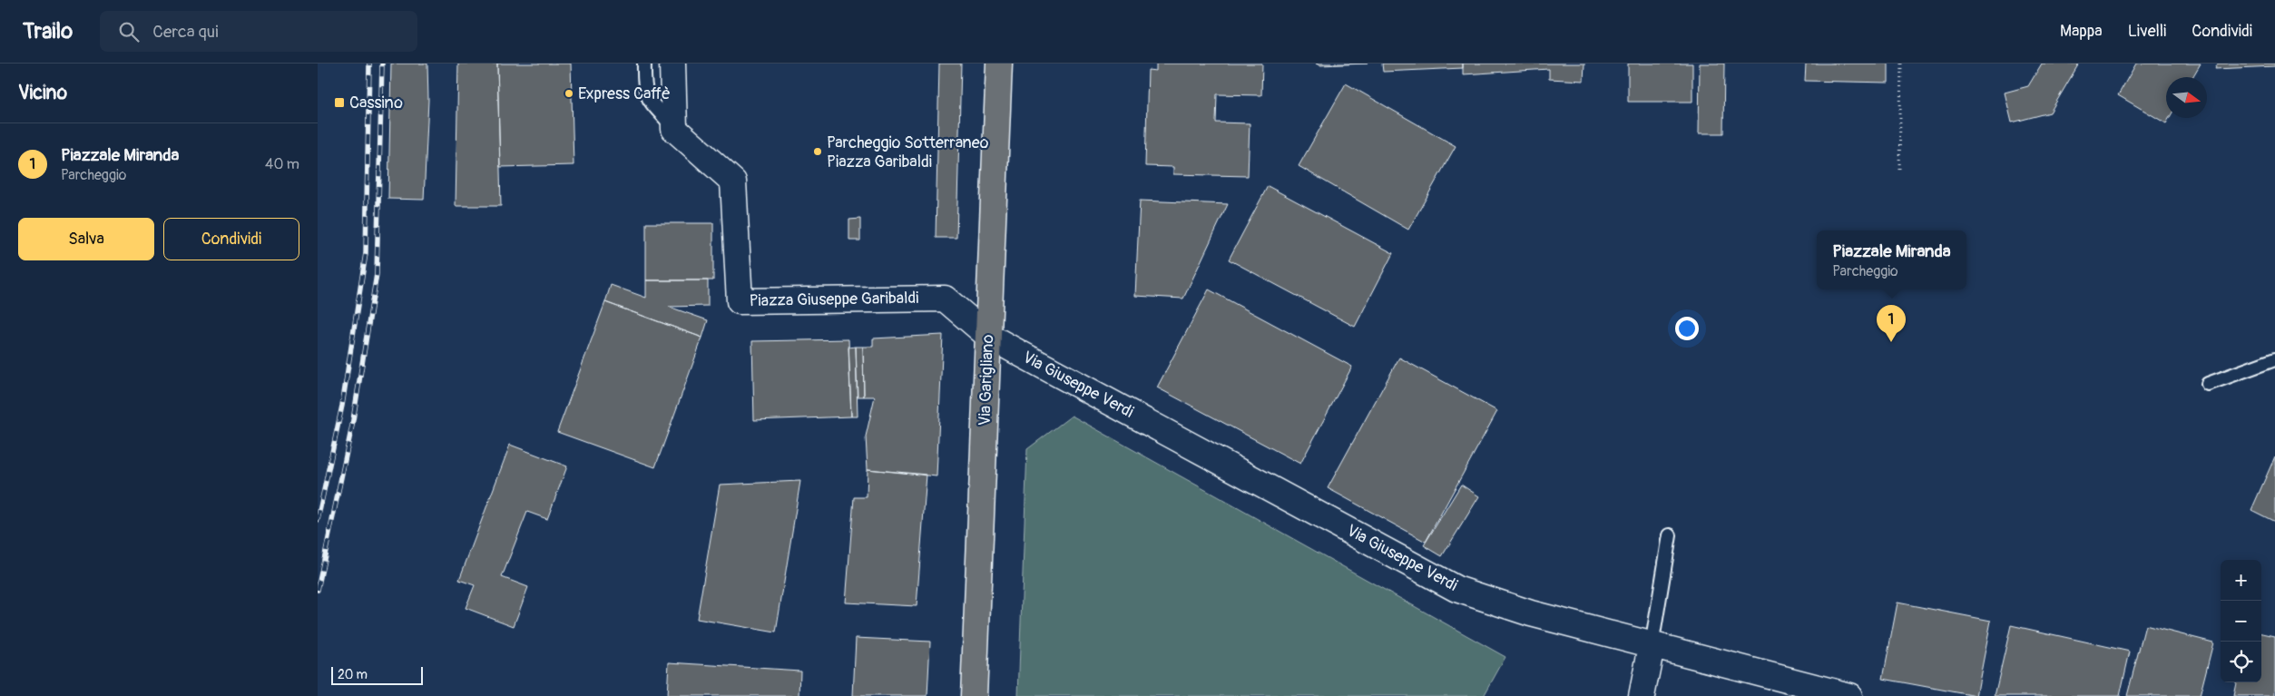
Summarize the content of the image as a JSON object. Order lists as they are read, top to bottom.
{
  "streets": {
    "main road": ["Via Garigliano"],
    "street": ["Piazza Giuseppe Garibaldi", "Via Giuseppe Verdi"]
  },
  "crossings": [
    ["Piazza Giuseppe Garibaldi", "Via Garigliano"],
    ["Piazza Giuseppe Garibaldi", "Via Giuseppe Verdi"],
    ["Via Garigliano", "Via Giuseppe Verdi"]
  ],
  "places": {
    "other": ["Express Caffè", "Parcheggio Sotterraneo Piazza Garibaldi"],
    "transit": ["Cassino"]
  },
  "scale_bar": "20 m",
  "north": "right",
  "page": {
    "header": "Trailo",
    "search": "Cerca qui",
    "nav": ["Mappa", "Livelli", "Condividi"],
    "heading": "Vicino",
    "list": [
      {
        "mark": "1",
        "name": "Piazzale Miranda",
        "note": "Parcheggio",
        "value": "40 m"
      }
    ],
    "buttons": ["Salva", "Condividi"],
    "popup": ["Piazzale Miranda", "Parcheggio"],
    "pins": "1",
    "map_buttons": ["+", "−"],
    "scale": "20 m"
  }
}
